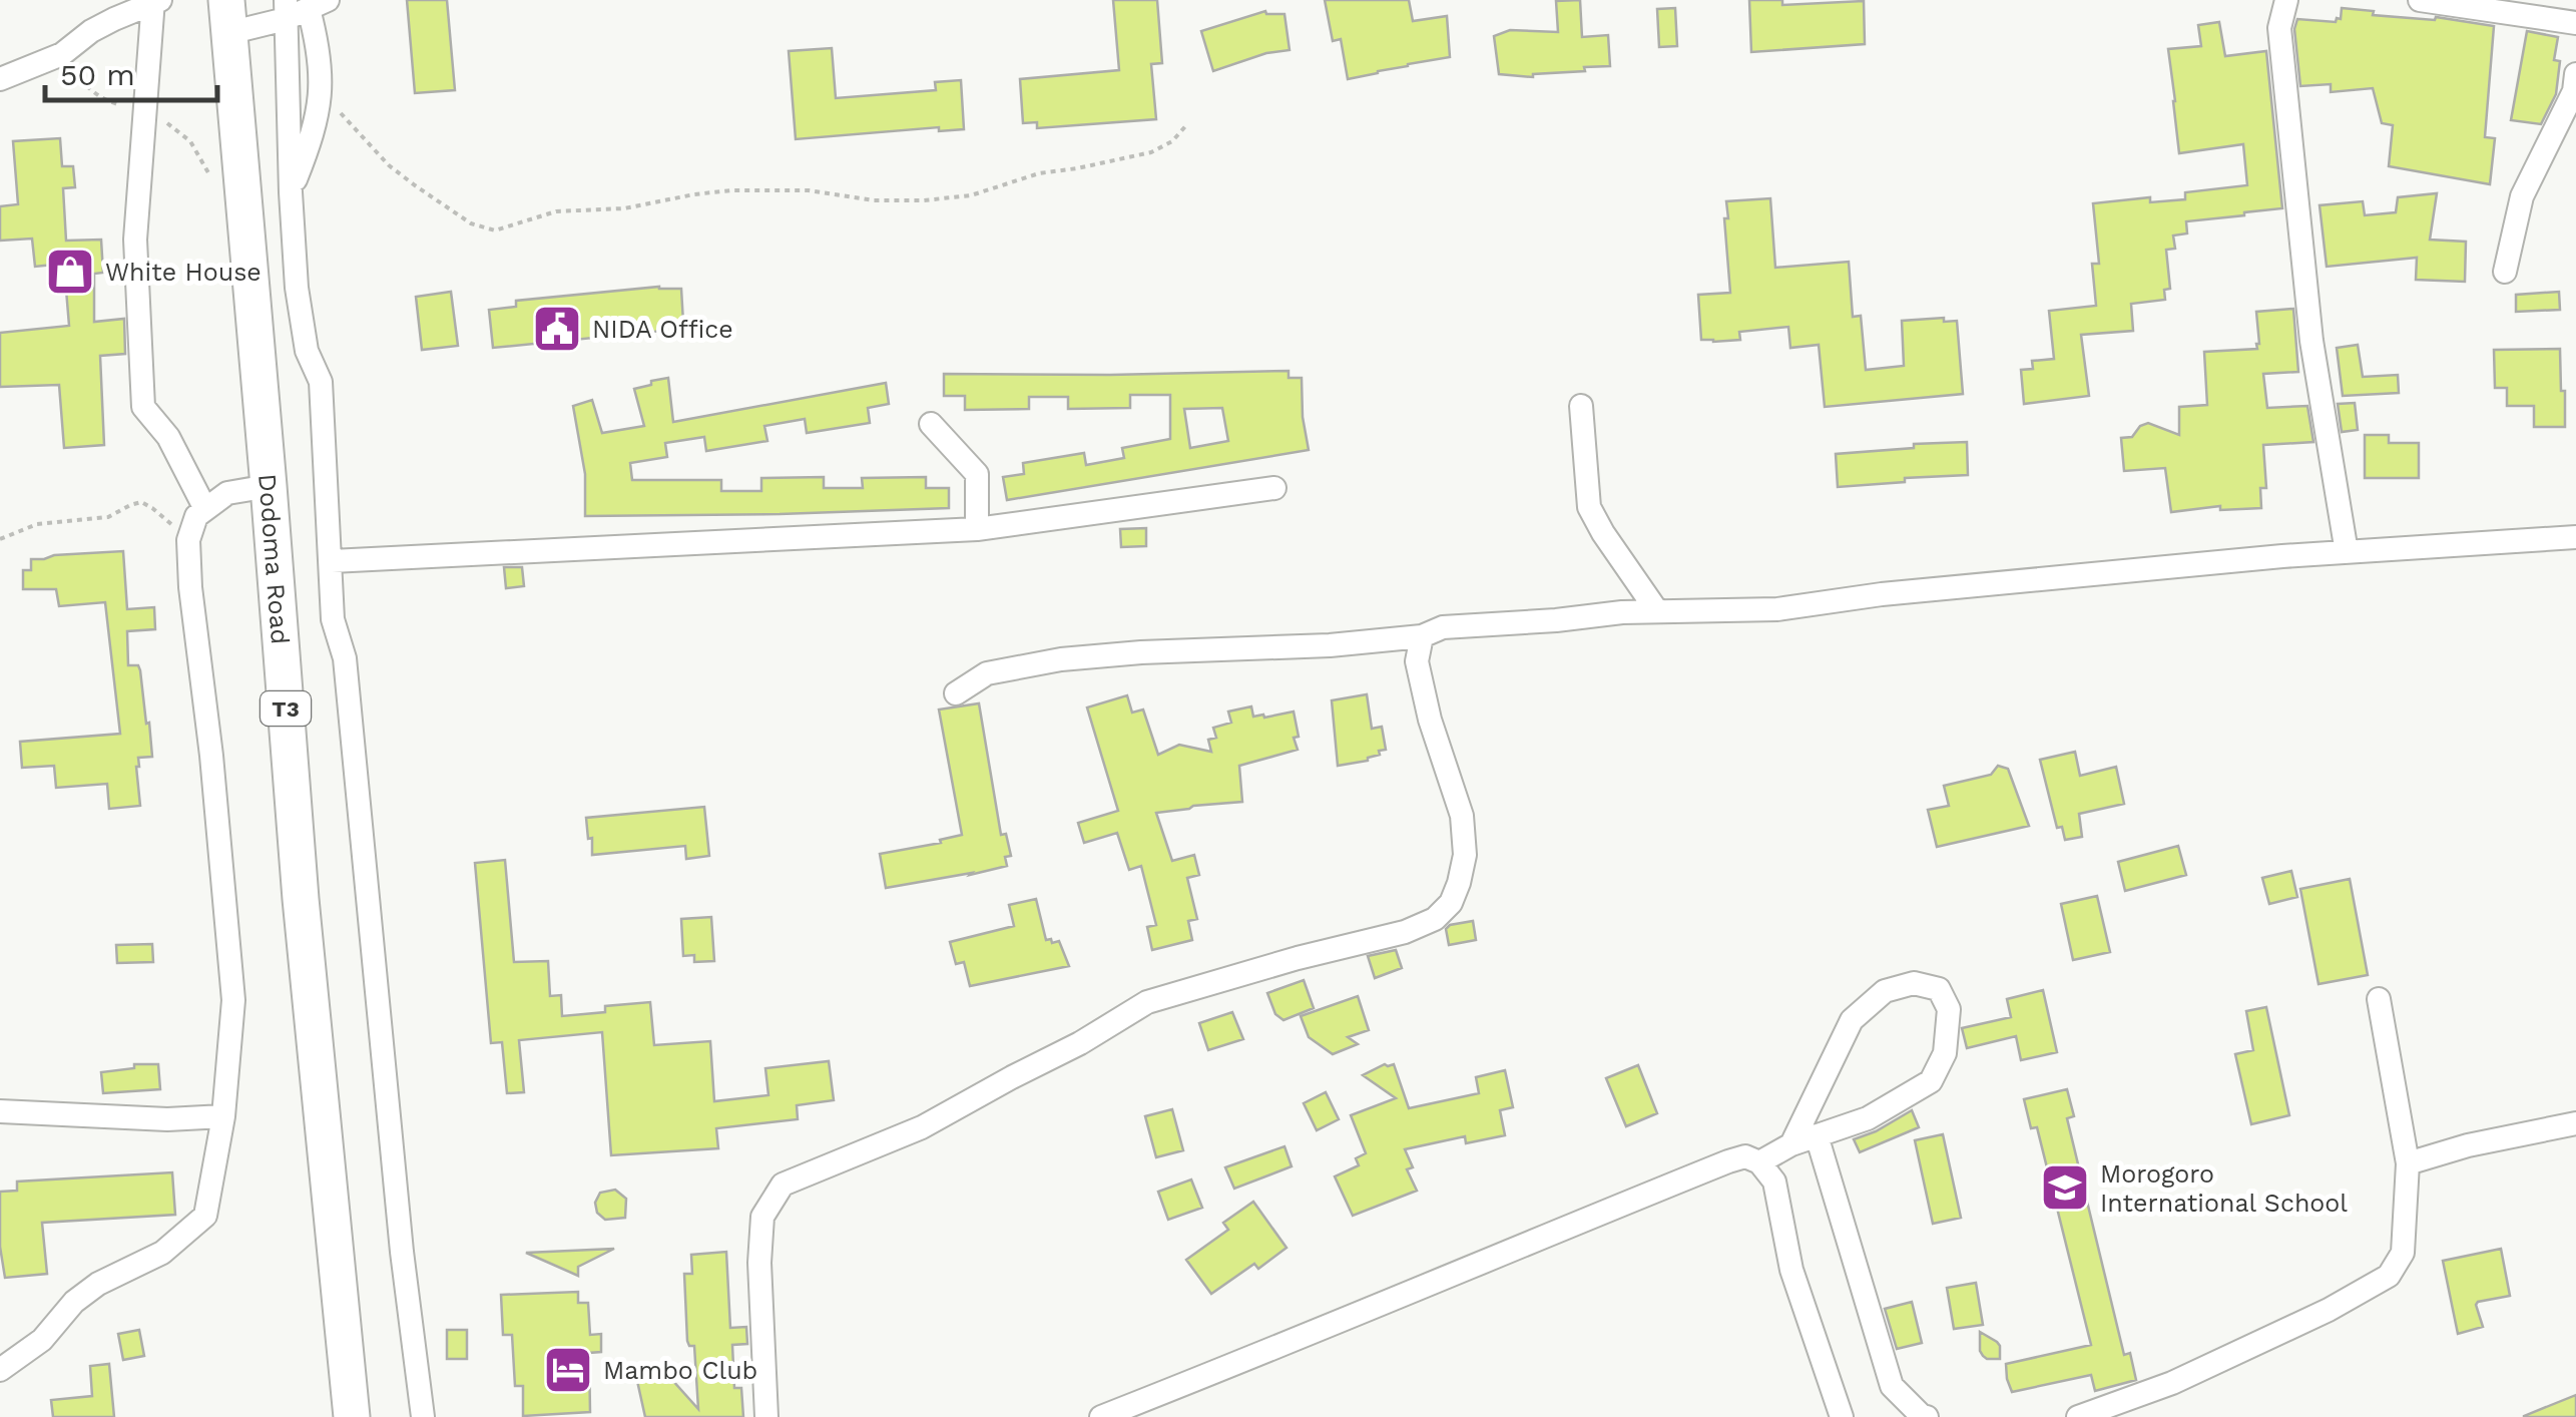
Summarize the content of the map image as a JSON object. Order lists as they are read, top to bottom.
{
  "streets": {
    "highway": ["Dodoma Road", "T3"]
  },
  "places": {
    "shop": ["White House"],
    "public building": ["NIDA Office"],
    "school or university": ["Morogoro International School"],
    "hotel": ["Mambo Club"]
  },
  "scale_bar": "50 m"
}
